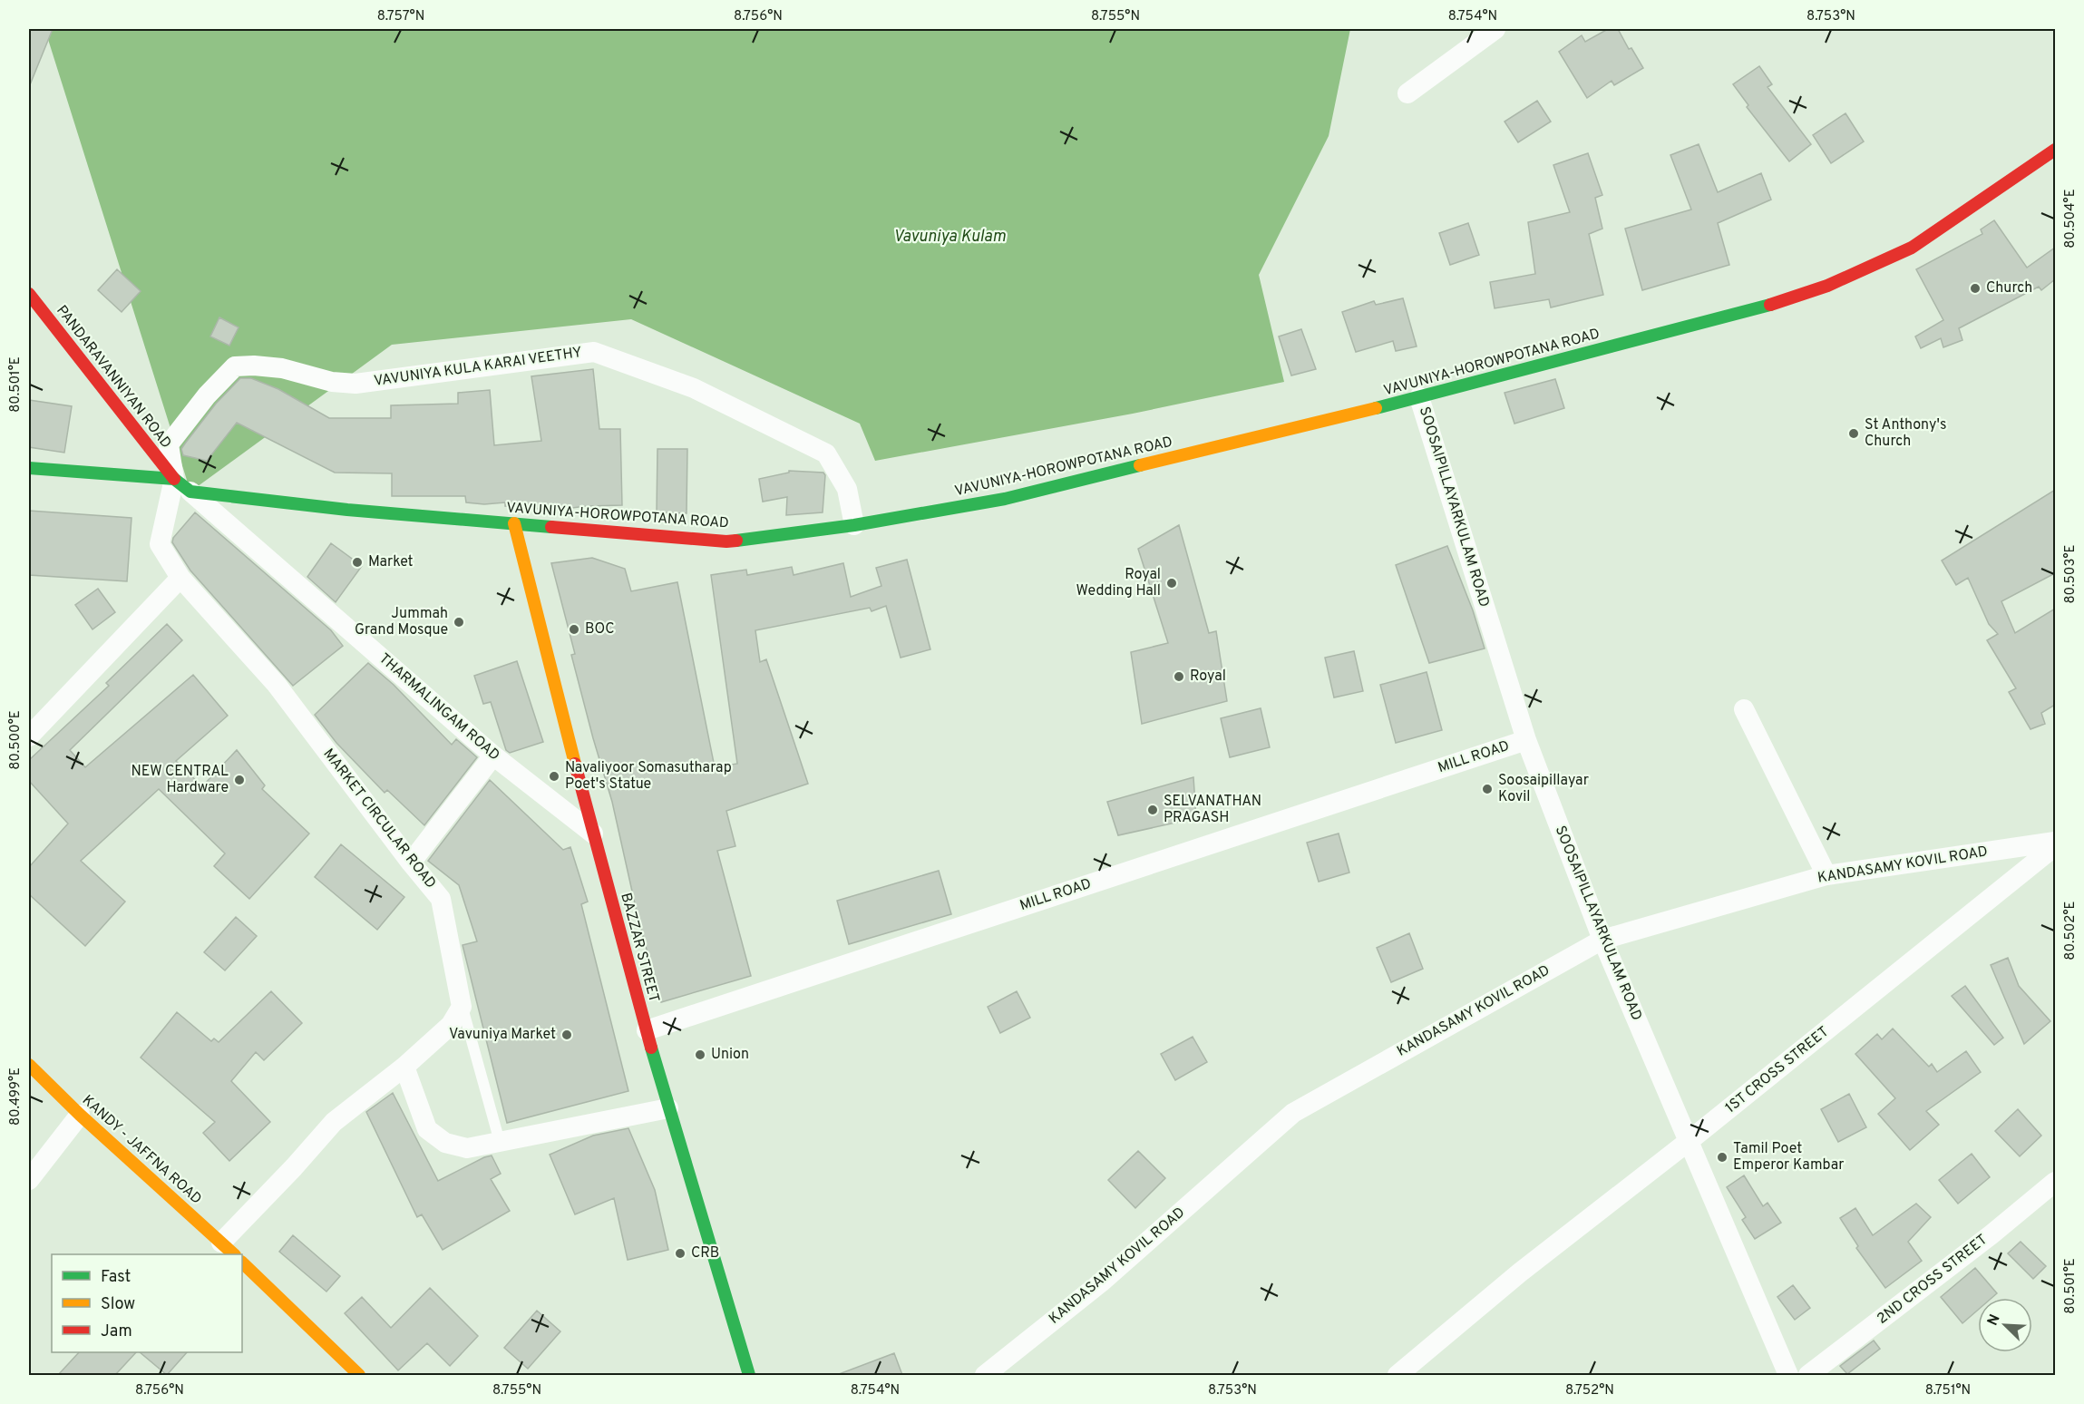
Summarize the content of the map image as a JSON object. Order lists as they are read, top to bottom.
{
  "streets": {
    "main road": [
      "VAVUNIYA-HOROWPOTANA ROAD",
      "PANDARAVANNIYAN ROAD",
      "BAZZAR STREET",
      "KANDY - JAFFNA ROAD"
    ],
    "street": [
      "VAVUNIYA KULA KARAI VEETHY",
      "SOOSAIPILLAYARKULAM ROAD",
      "THARMALINGAM ROAD",
      "MILL ROAD",
      "MARKET CIRCULAR ROAD",
      "KANDASAMY KOVIL ROAD",
      "1ST CROSS STREET",
      "2ND CROSS STREET"
    ]
  },
  "crossings": [
    ["VAVUNIYA-HOROWPOTANA ROAD", "VAVUNIYA KULA KARAI VEETHY"],
    ["VAVUNIYA-HOROWPOTANA ROAD", "PANDARAVANNIYAN ROAD"],
    ["VAVUNIYA-HOROWPOTANA ROAD", "SOOSAIPILLAYARKULAM ROAD"],
    ["VAVUNIYA-HOROWPOTANA ROAD", "THARMALINGAM ROAD"],
    ["VAVUNIYA-HOROWPOTANA ROAD", "MARKET CIRCULAR ROAD"],
    ["VAVUNIYA-HOROWPOTANA ROAD", "BAZZAR STREET"],
    ["VAVUNIYA KULA KARAI VEETHY", "PANDARAVANNIYAN ROAD"],
    ["VAVUNIYA KULA KARAI VEETHY", "THARMALINGAM ROAD"],
    ["VAVUNIYA KULA KARAI VEETHY", "MARKET CIRCULAR ROAD"],
    ["PANDARAVANNIYAN ROAD", "THARMALINGAM ROAD"],
    ["PANDARAVANNIYAN ROAD", "MARKET CIRCULAR ROAD"],
    ["SOOSAIPILLAYARKULAM ROAD", "MILL ROAD"],
    ["SOOSAIPILLAYARKULAM ROAD", "KANDASAMY KOVIL ROAD"],
    ["SOOSAIPILLAYARKULAM ROAD", "1ST CROSS STREET"],
    ["THARMALINGAM ROAD", "MARKET CIRCULAR ROAD"],
    ["THARMALINGAM ROAD", "BAZZAR STREET"],
    ["MILL ROAD", "BAZZAR STREET"]
  ],
  "water": ["Vavuniya Kulam"],
  "places": [
    "Church",
    "St Anthony's Church",
    "Market",
    "Royal Wedding Hall",
    "Jummah Grand Mosque",
    "BOC",
    "Royal",
    "Navaliyoor Somasutharap Poet's Statue",
    "NEW CENTRAL Hardware",
    "Soosaipillayar Kovil",
    "SELVANATHAN PRAGASH",
    "Vavuniya Market",
    "Union",
    "Tamil Poet Emperor Kambar",
    "CRB"
  ],
  "legend": ["Fast", "Slow", "Jam"],
  "north": "top left",
  "coordinates": [
    "8.757°N",
    "8.756°N",
    "8.755°N",
    "8.754°N",
    "8.753°N",
    "80.504°E",
    "80.501°E",
    "80.503°E",
    "80.500°E",
    "80.502°E",
    "80.499°E",
    "8.752°N",
    "8.751°N"
  ]
}
